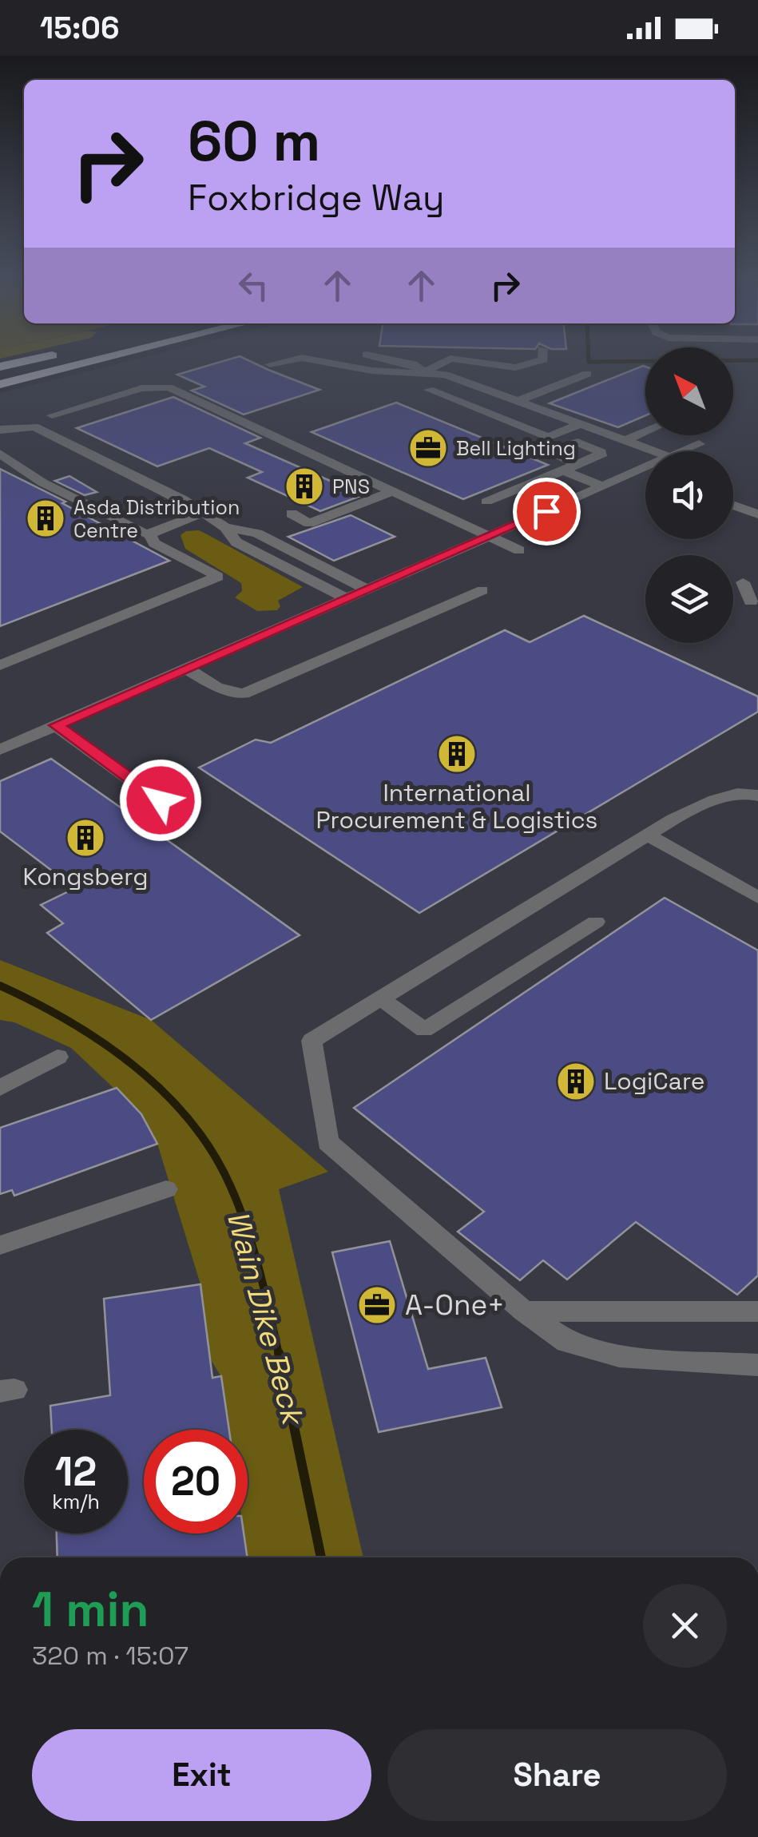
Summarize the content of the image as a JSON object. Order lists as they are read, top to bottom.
{
  "water": ["Wain Dike Beck"],
  "places": {
    "office": ["Bell Lighting", "A-One+"],
    "building": [
      "PNS",
      "Asda Distribution Centre",
      "International Procurement & Logistics",
      "Kongsberg",
      "LogiCare"
    ]
  },
  "north": "top left",
  "page": {
    "status": "15:06",
    "turn": ["60 m", "Foxbridge Way"],
    "speed": "12 km/h",
    "limit": "20",
    "heading": ["1 min", "320 m · 15:07"],
    "buttons": ["Exit", "Share"]
  }
}
